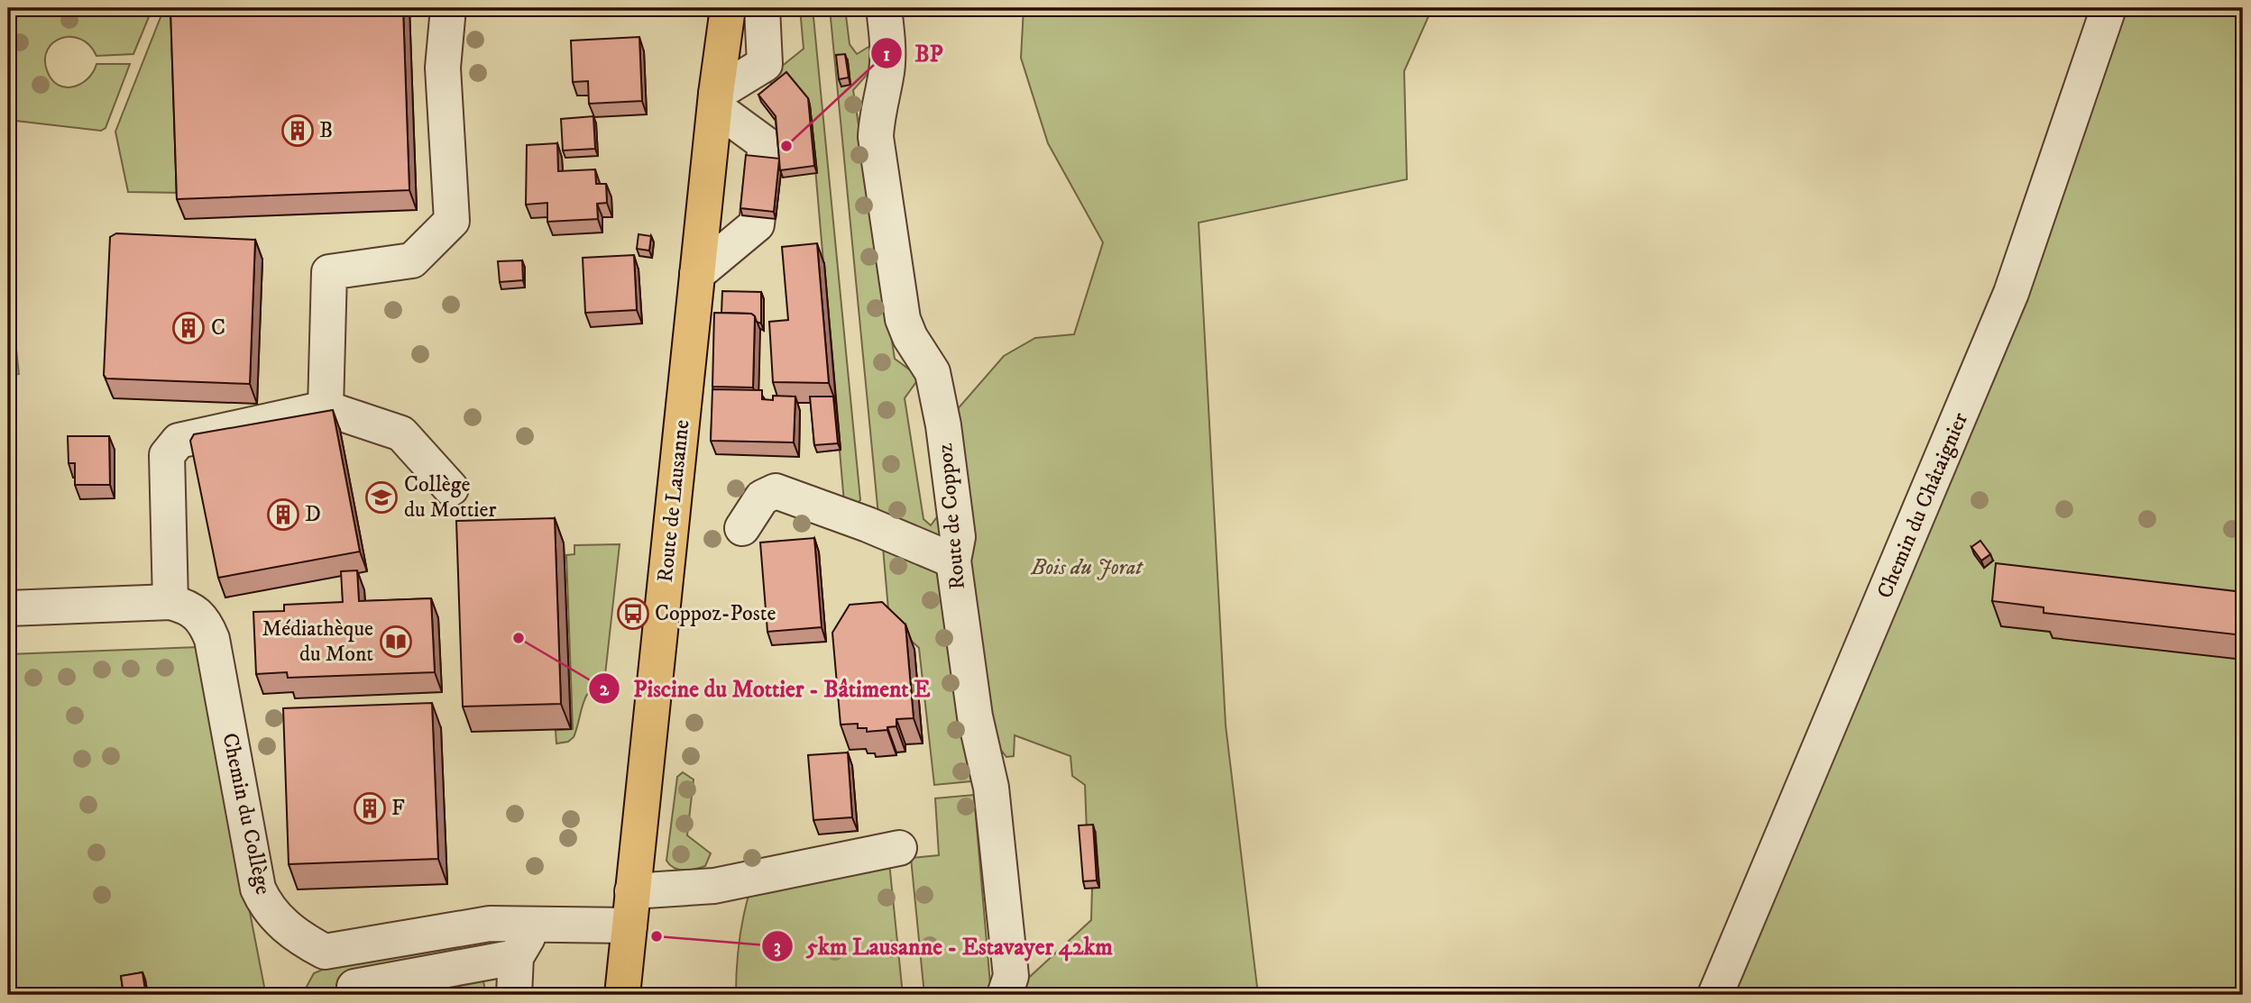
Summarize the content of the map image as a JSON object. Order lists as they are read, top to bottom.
{
  "streets": {
    "main road": ["Route de Lausanne"],
    "street": ["Chemin du Châtaignier", "Route de Coppoz", "Chemin du Collège"]
  },
  "crossings": [
    ["Route de Lausanne", "Chemin du Collège"]
  ],
  "parks": ["Bois du Jorat"],
  "places": {
    "building": [
      "B",
      "C",
      "D",
      "F"
    ],
    "other": ["BP", "Piscine du Mottier - Bâtiment E", "5km Lausanne - Estavayer 42km"],
    "school or university": ["Collège du Mottier"],
    "bus stop": ["Coppoz-Poste"],
    "library": ["Médiathèque du Mont"]
  }
}
